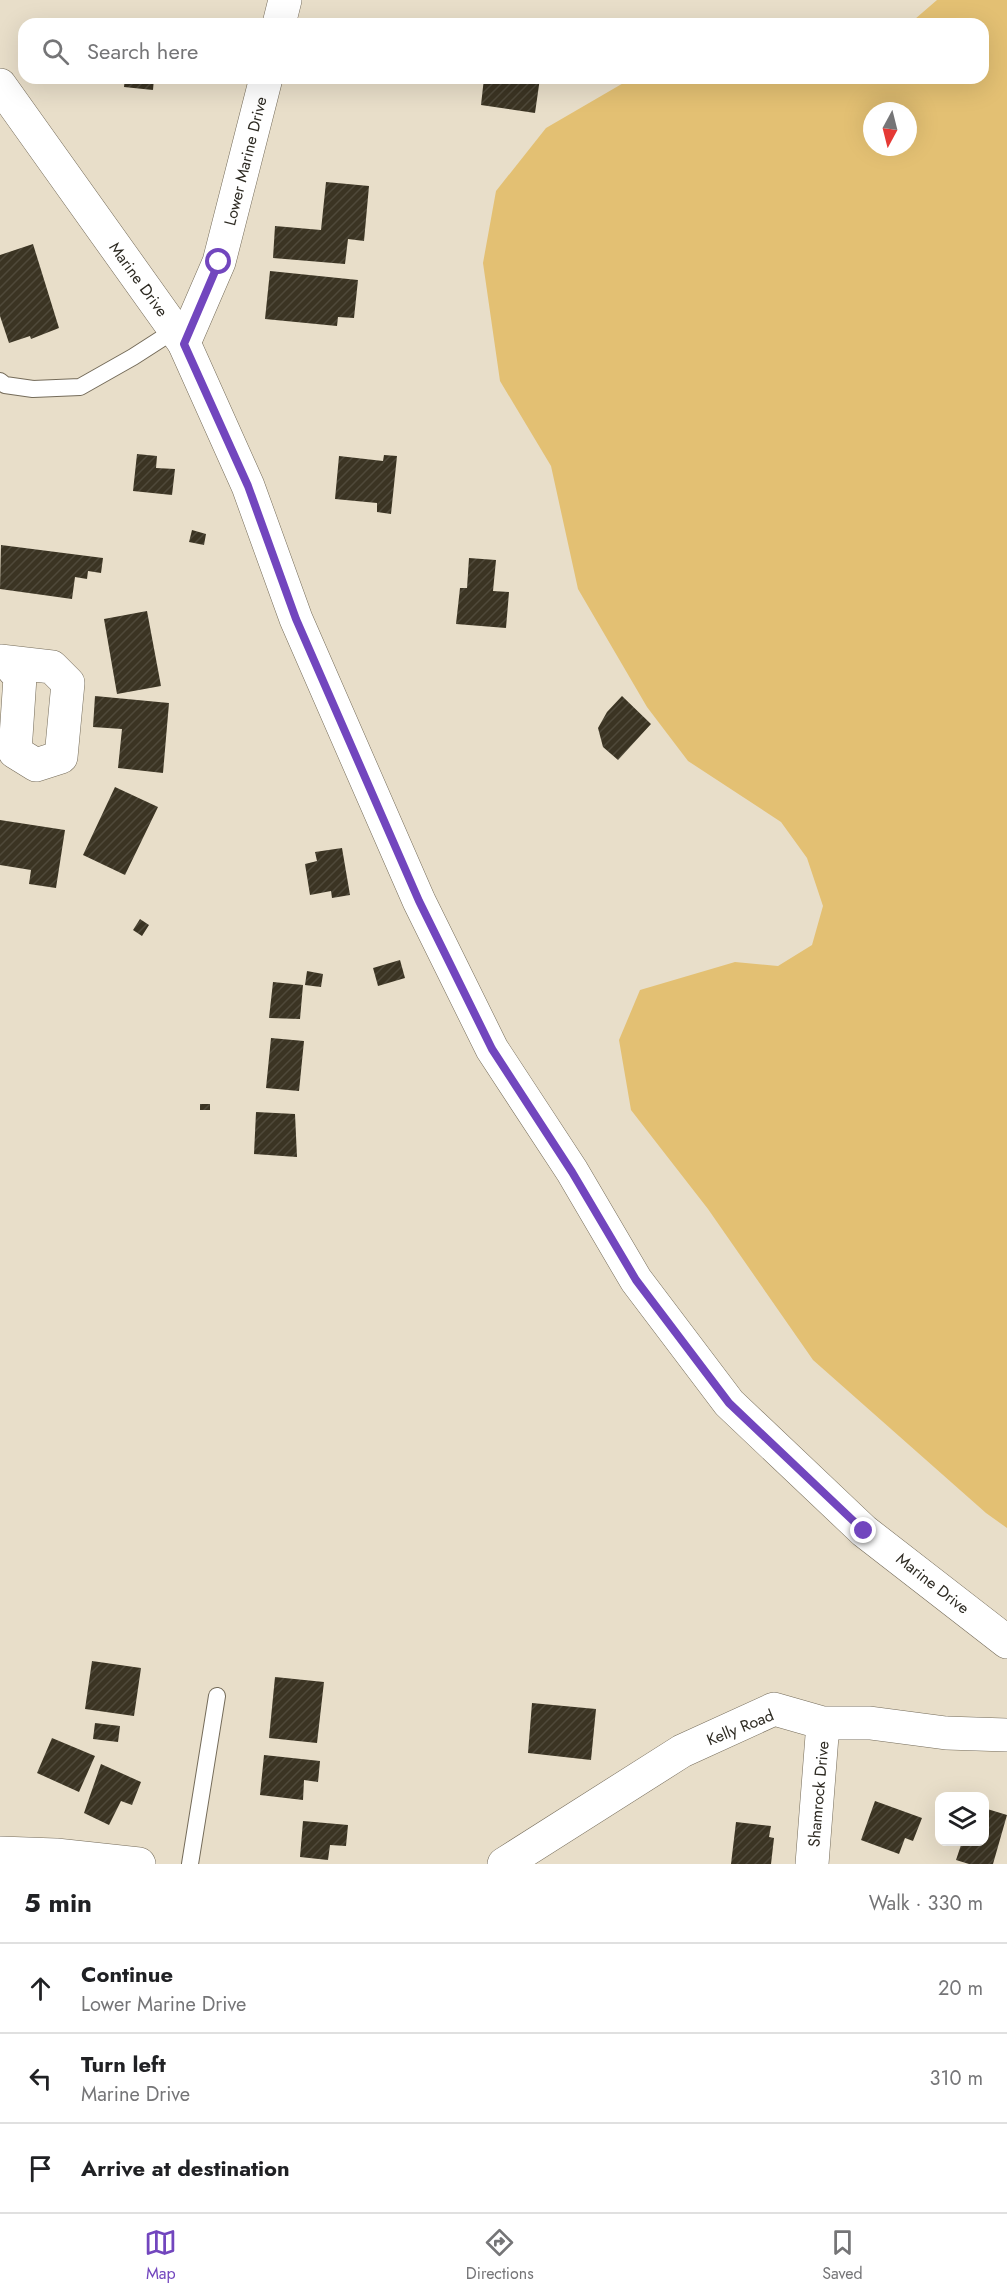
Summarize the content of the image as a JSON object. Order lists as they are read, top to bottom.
{
  "streets": {
    "street": [
      "Lower Marine Drive",
      "Marine Drive",
      "Kelly Road",
      "Shamrock Drive"
    ]
  },
  "crossings": [
    ["Lower Marine Drive", "Marine Drive"],
    ["Kelly Road", "Shamrock Drive"]
  ],
  "north": "bottom",
  "page": {
    "search": "Search here",
    "heading": ["5 min", "Walk · 330 m"],
    "list": [
      ["Continue", "Lower Marine Drive", "20 m"],
      ["Turn left", "Marine Drive", "310 m"],
      "Arrive at destination"
    ],
    "nav": ["Map", "Directions", "Saved"]
  }
}
